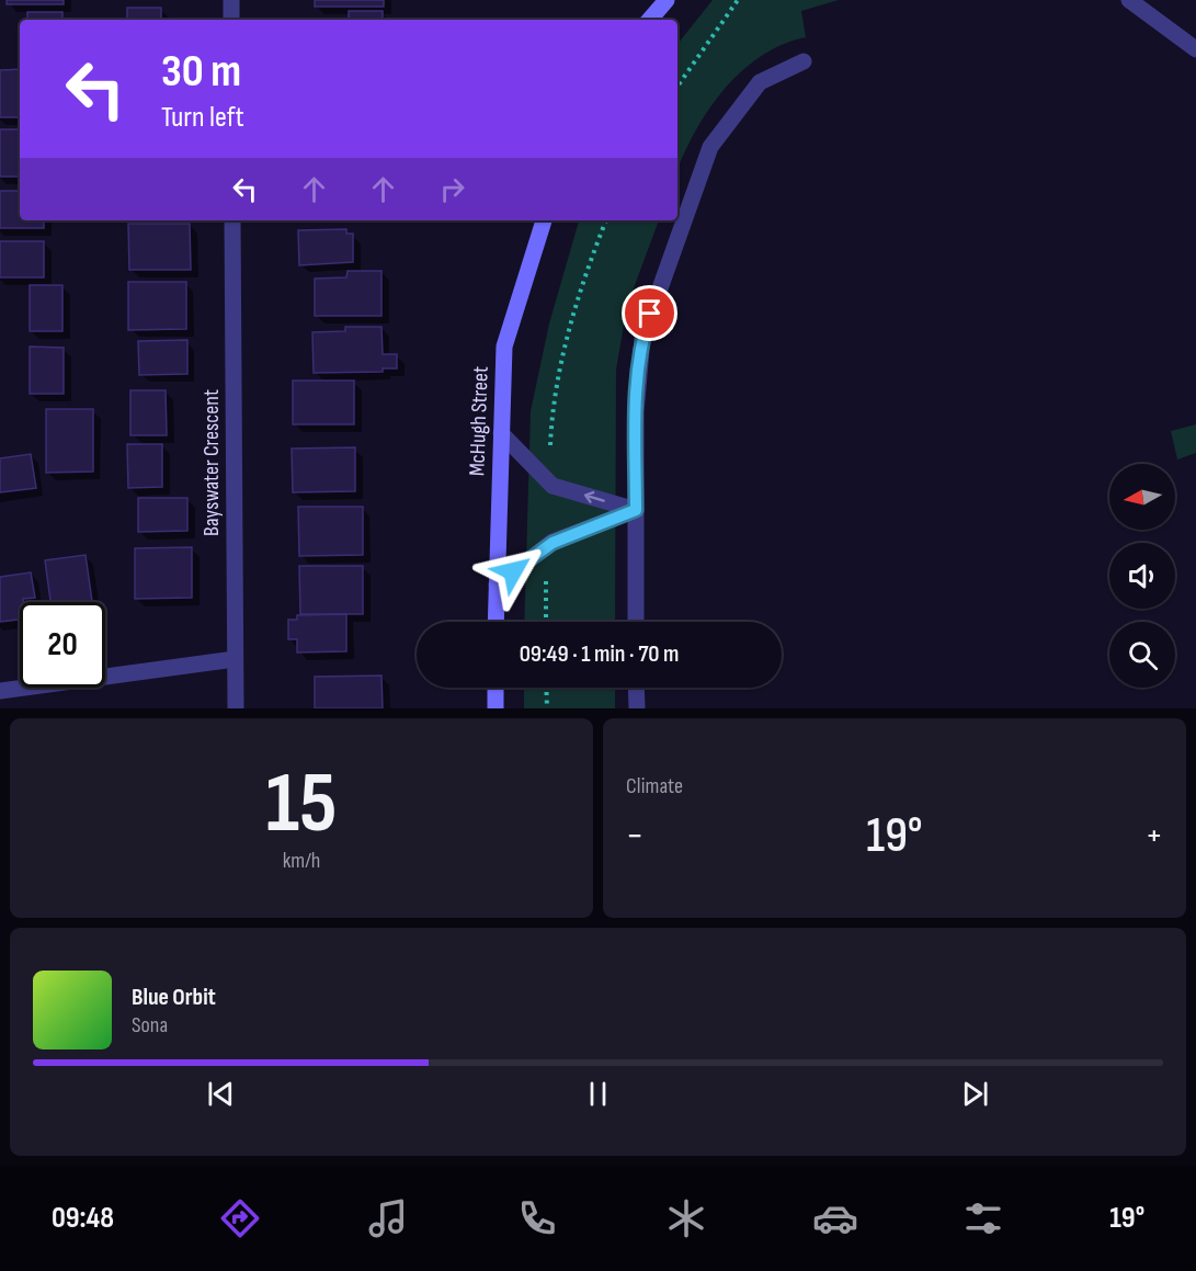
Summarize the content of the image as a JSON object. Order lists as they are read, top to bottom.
{
  "streets": {
    "main road": ["McHugh Street"],
    "street": ["Bayswater Crescent"]
  },
  "north": "left",
  "page": {
    "turn": ["30 m", "Turn left"],
    "limit": "20",
    "trip": "09:49 · 1 min · 70 m",
    "tile": [
      ["15", "km/h"],
      "Climate"
    ],
    "heat": ["−", "19°", "+"],
    "song": ["Blue Orbit", "Sona"],
    "tabs": ["09:48", "19°"]
  }
}
